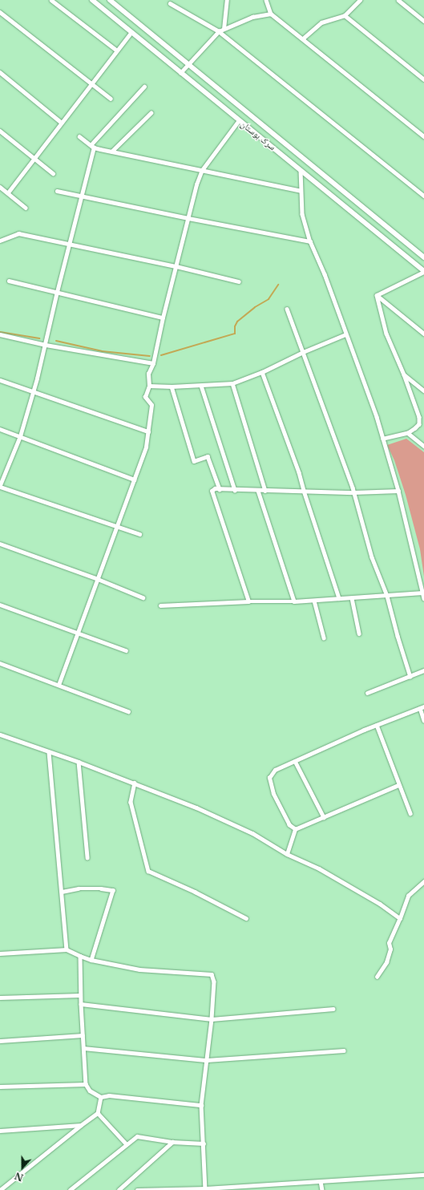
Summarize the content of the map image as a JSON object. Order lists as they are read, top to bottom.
{
  "streets": {
    "street": ["سرک بوستان"]
  },
  "north": "bottom"
}
